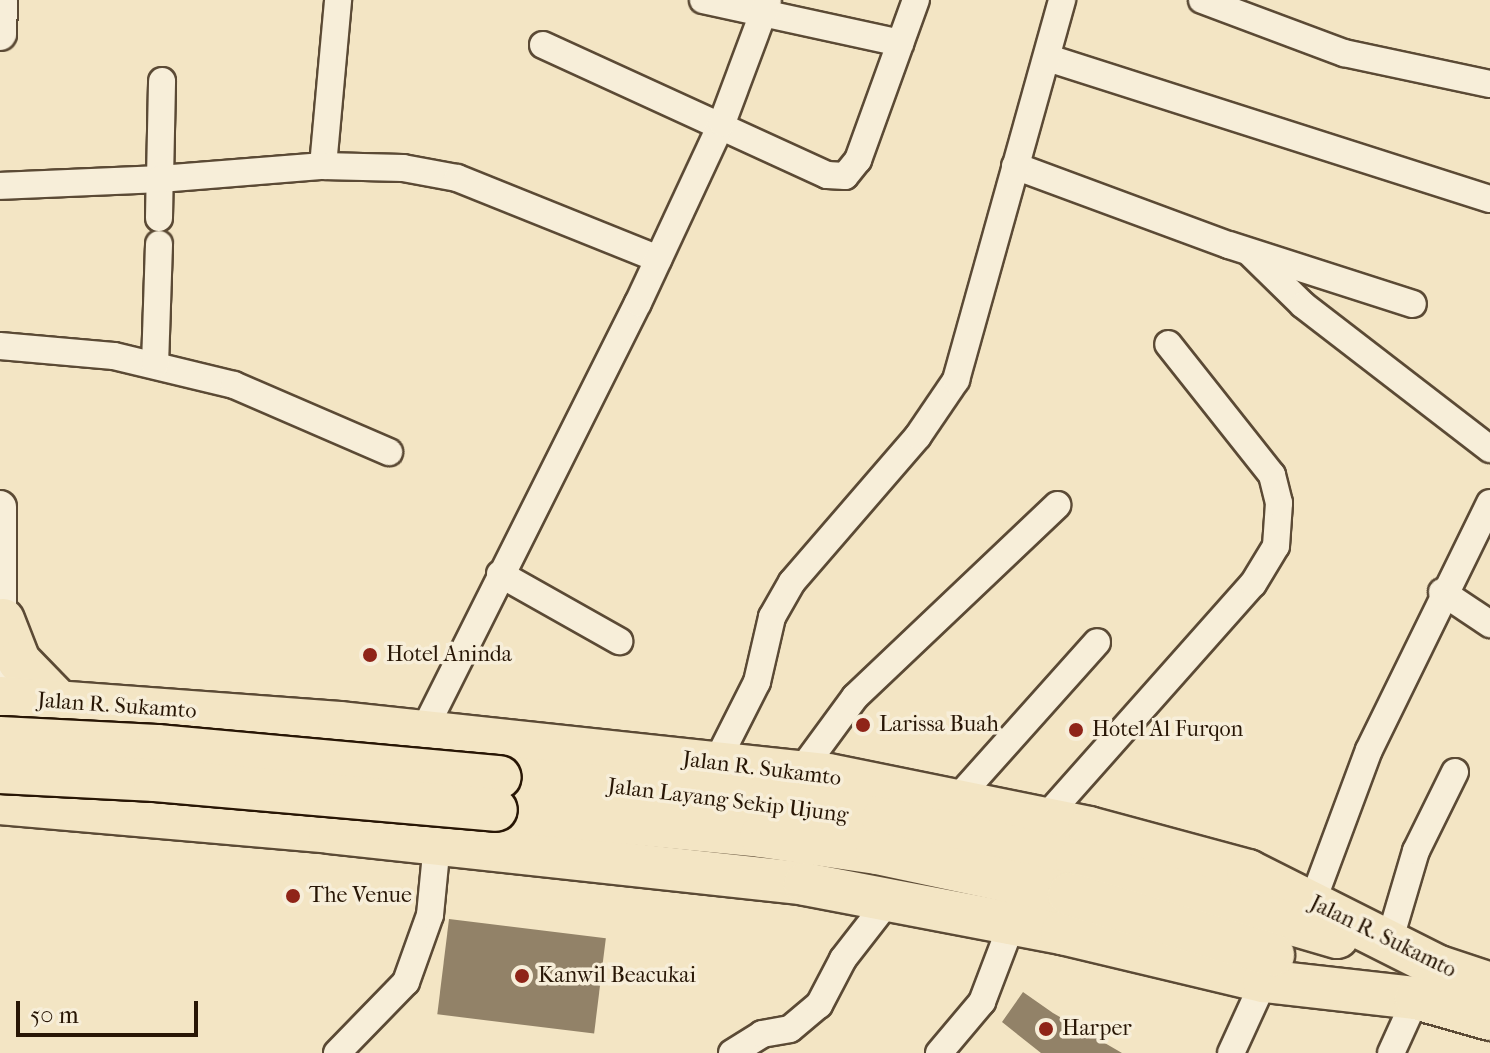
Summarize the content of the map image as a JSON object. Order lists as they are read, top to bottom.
{
  "streets": {
    "highway": ["Jalan R. Sukamto", "Jalan Layang Sekip Ujung"]
  },
  "crossings": [
    ["Jalan R. Sukamto", "Jalan Layang Sekip Ujung"]
  ],
  "places": [
    "Hotel Aninda",
    "Larissa Buah",
    "Hotel Al Furqon",
    "The Venue",
    "Kanwil Beacukai",
    "Harper"
  ],
  "scale_bar": "50 m"
}
